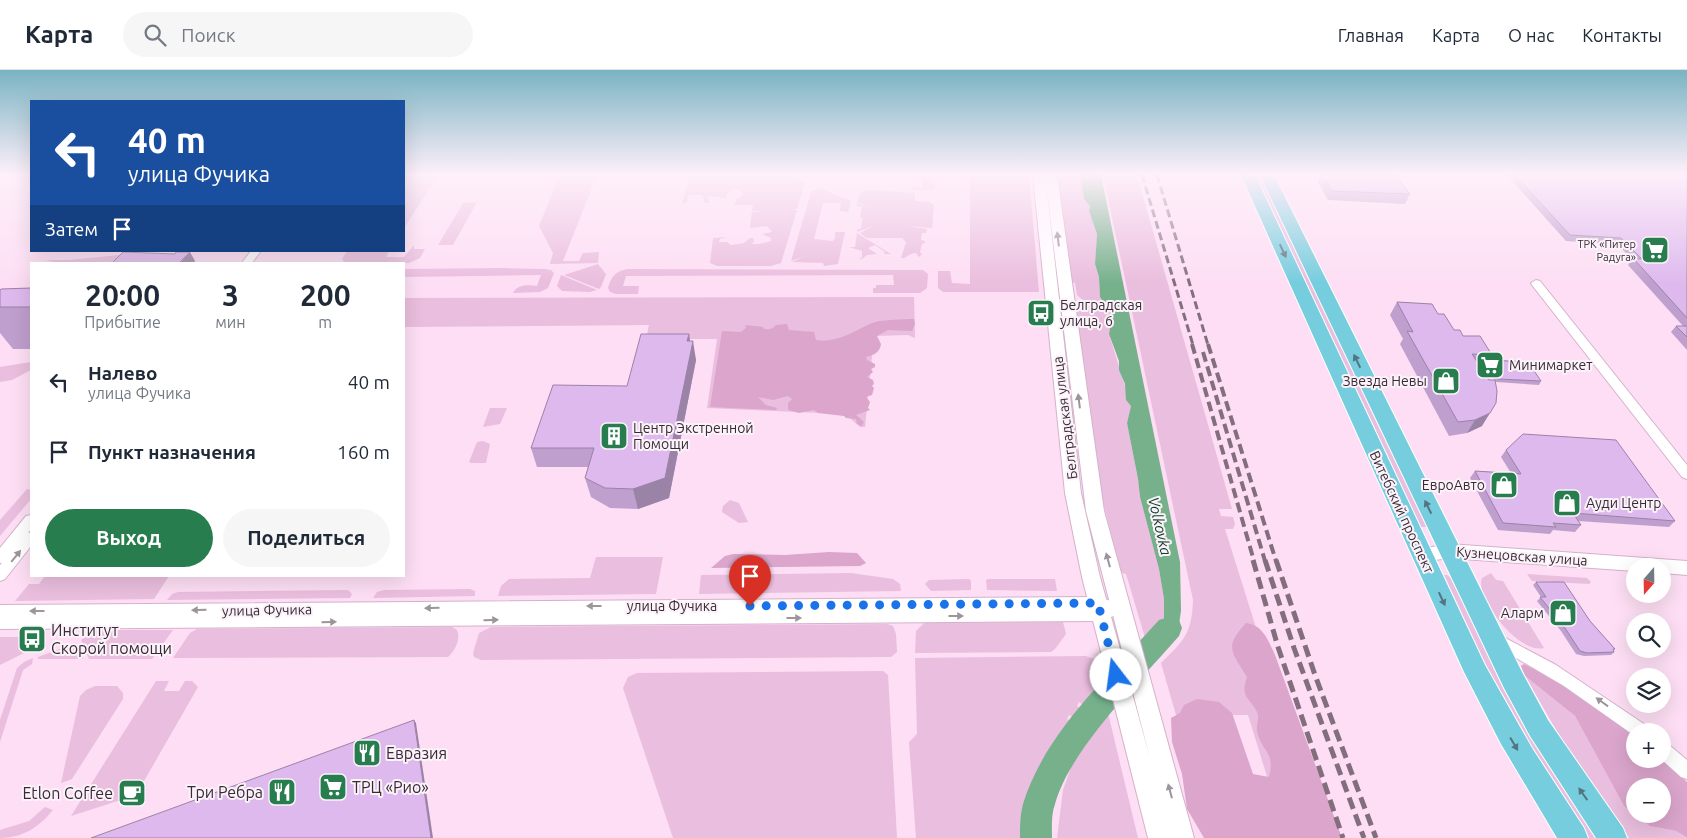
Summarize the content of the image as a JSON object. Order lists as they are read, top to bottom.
{
  "streets": {
    "main road": ["Витебский проспект"],
    "street": ["Белградская улица", "Кузнецовская улица", "улица Фучика"]
  },
  "crossings": [
    ["Белградская улица", "улица Фучика"],
    ["Витебский проспект", "Кузнецовская улица"]
  ],
  "water": ["Volkovka"],
  "places": {
    "supermarket": ["ТРК «Питер Радуга»", "Минимаркет", "ТРЦ «Рио»"],
    "bus stop": ["Белградская улица, 6", "Институт Скорой помощи"],
    "shop": [
      "Звезда Невы",
      "ЕвроАвто",
      "Ауди Центр",
      "Аларм"
    ],
    "building": ["Центр Экстренной Помощи"],
    "restaurant": ["Евразия", "Три Ребра"],
    "cafe": ["Etlon Coffee"]
  },
  "north": "bottom",
  "page": {
    "header": "Карта",
    "search": "Поиск",
    "nav": [
      "Главная",
      "Карта",
      "О нас",
      "Контакты"
    ],
    "turn": ["40 m", "улица Фучика"],
    "then": "Затем",
    "eta": [
      "20:00",
      "Прибытие",
      "3",
      "мин",
      "200",
      "m"
    ],
    "list": [
      {
        "name": "Налево",
        "note": "улица Фучика",
        "value": "40 m"
      },
      {
        "name": "Пункт назначения",
        "value": "160 m"
      }
    ],
    "buttons": ["Выход", "Поделиться"],
    "map_buttons": ["+", "−"]
  }
}
